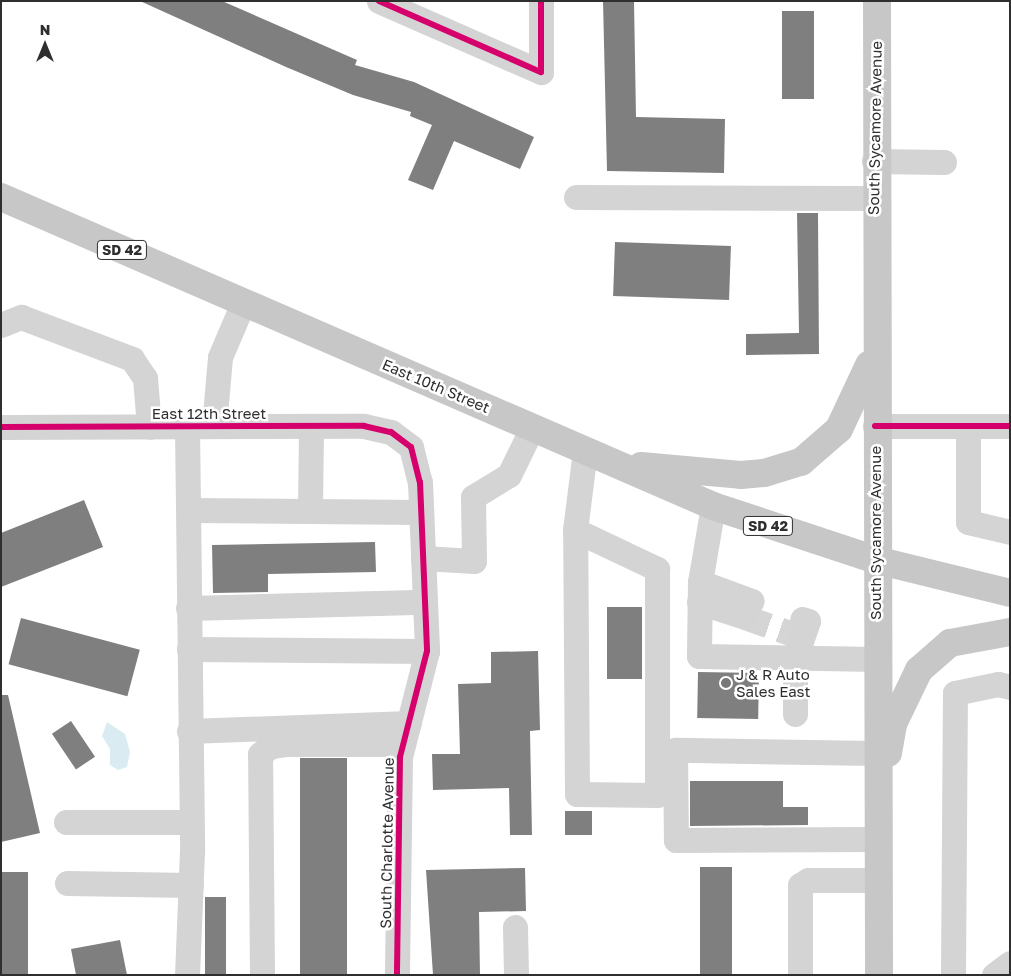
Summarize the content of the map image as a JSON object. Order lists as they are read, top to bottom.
{
  "streets": {
    "main road": ["South Sycamore Avenue", "SD 42", "East 10th Street"],
    "street": ["East 12th Street", "South Charlotte Avenue"]
  },
  "crossings": [
    ["South Sycamore Avenue", "SD 42"],
    ["South Sycamore Avenue", "East 10th Street"],
    ["SD 42", "East 10th Street"],
    ["East 10th Street", "East 12th Street"],
    ["East 12th Street", "South Charlotte Avenue"]
  ],
  "places": ["J & R Auto Sales East"],
  "north": "top"
}
